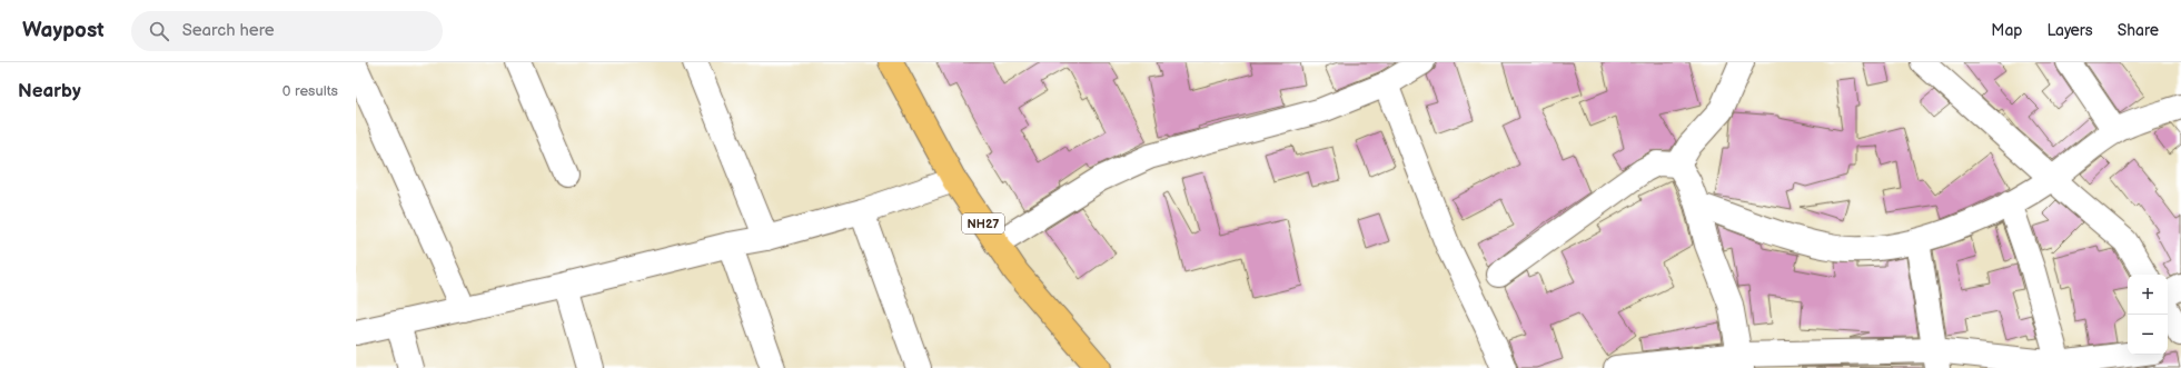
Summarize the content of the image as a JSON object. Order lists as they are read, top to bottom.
{
  "streets": {
    "highway": ["NH27"]
  },
  "page": {
    "header": "Waypost",
    "search": "Search here",
    "nav": ["Map", "Layers", "Share"],
    "heading": ["Nearby", "0 results"],
    "map_buttons": ["+", "−"]
  }
}
